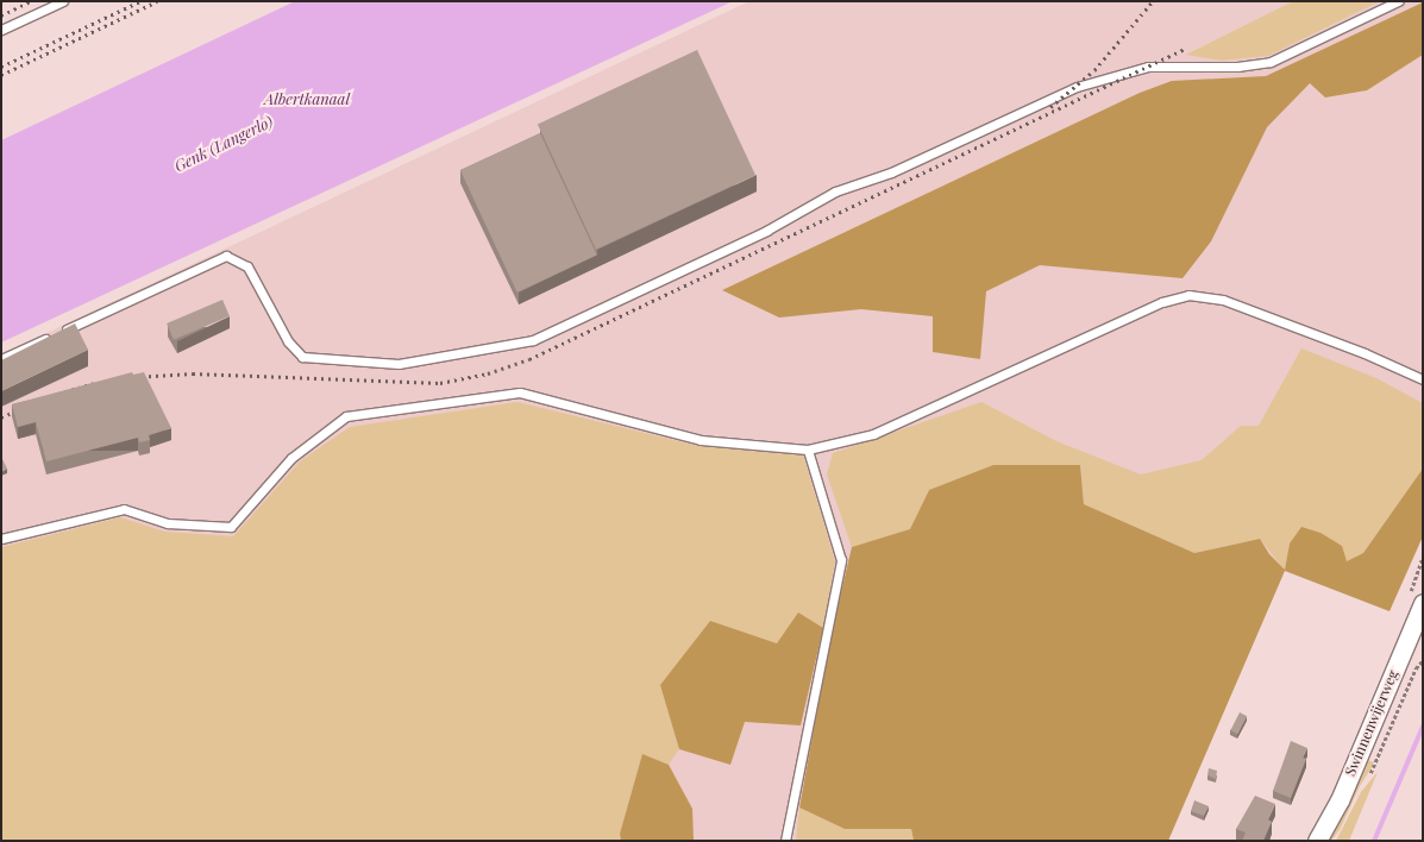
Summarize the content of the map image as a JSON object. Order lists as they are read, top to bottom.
{
  "streets": {
    "street": ["Swinnenwijerweg"]
  },
  "water": ["Albertkanaal", "Genk (Langerlo)"]
}
